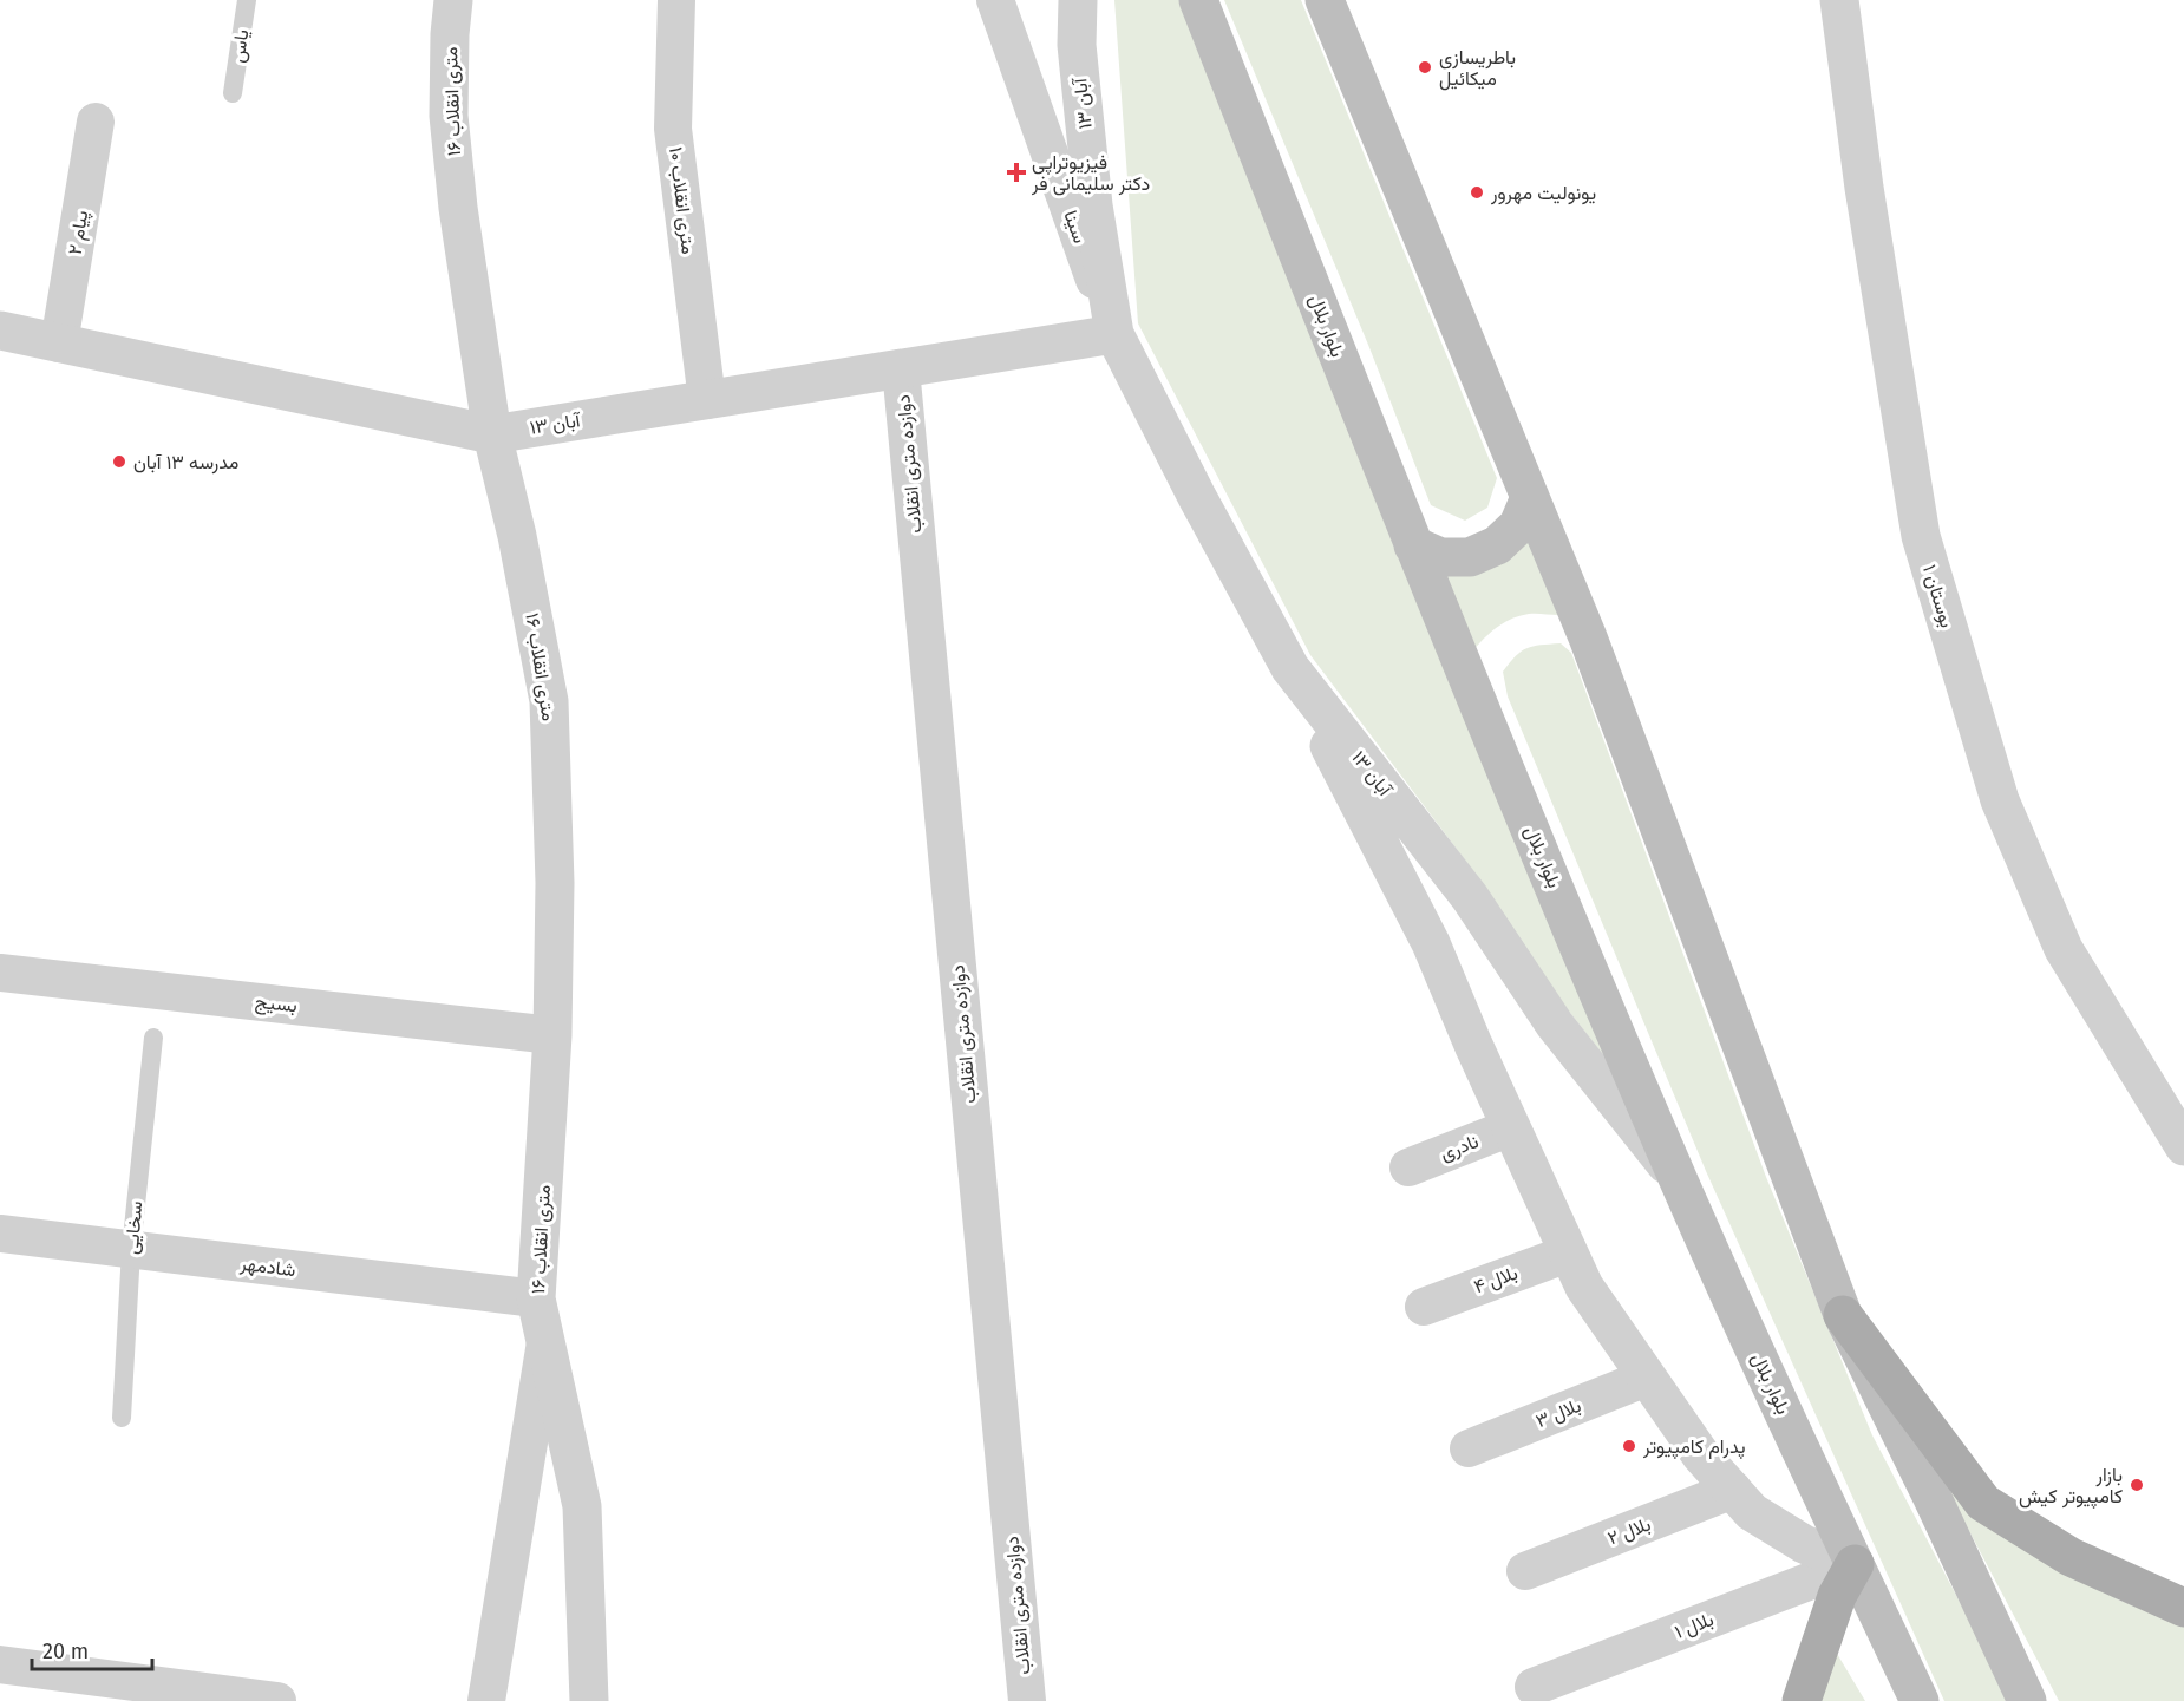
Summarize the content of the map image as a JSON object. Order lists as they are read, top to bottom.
{
  "streets": {
    "main road": ["بلوار بلال"],
    "street": [
      "۱۶ متری انقلاب",
      "۱۳ آبان",
      "۱۰ متری انقلاب",
      "سینا",
      "پیام ۲",
      "دوازده متری انقلاب",
      "بوستان ۱",
      "بسیج",
      "نادری",
      "شادمهر",
      "بلال ۴",
      "بلال ۳",
      "بلال ۲",
      "بلال ۱"
    ],
    "lane": ["یاس", "سخایی"]
  },
  "crossings": [
    ["۱۶ متری انقلاب", "۱۳ آبان"],
    ["۱۶ متری انقلاب", "بسیج"],
    ["۱۶ متری انقلاب", "شادمهر"],
    ["۱۳ آبان", "۱۰ متری انقلاب"],
    ["۱۳ آبان", "سینا"],
    ["۱۳ آبان", "پیام ۲"],
    ["۱۳ آبان", "بلوار بلال"],
    ["۱۳ آبان", "دوازده متری انقلاب"],
    ["بلوار بلال", "بلال ۱"],
    ["سخایی", "شادمهر"]
  ],
  "places": {
    "other": [
      "باطریسازی میکائیل",
      "یونولیت مهرور",
      "مدرسه ۱۳ آبان",
      "پدرام کامپیوتر",
      "بازار کامپیوتر کیش"
    ],
    "health": ["فیزیوتراپی دکتر سلیمانی فر"]
  },
  "scale_bar": "20 m"
}
